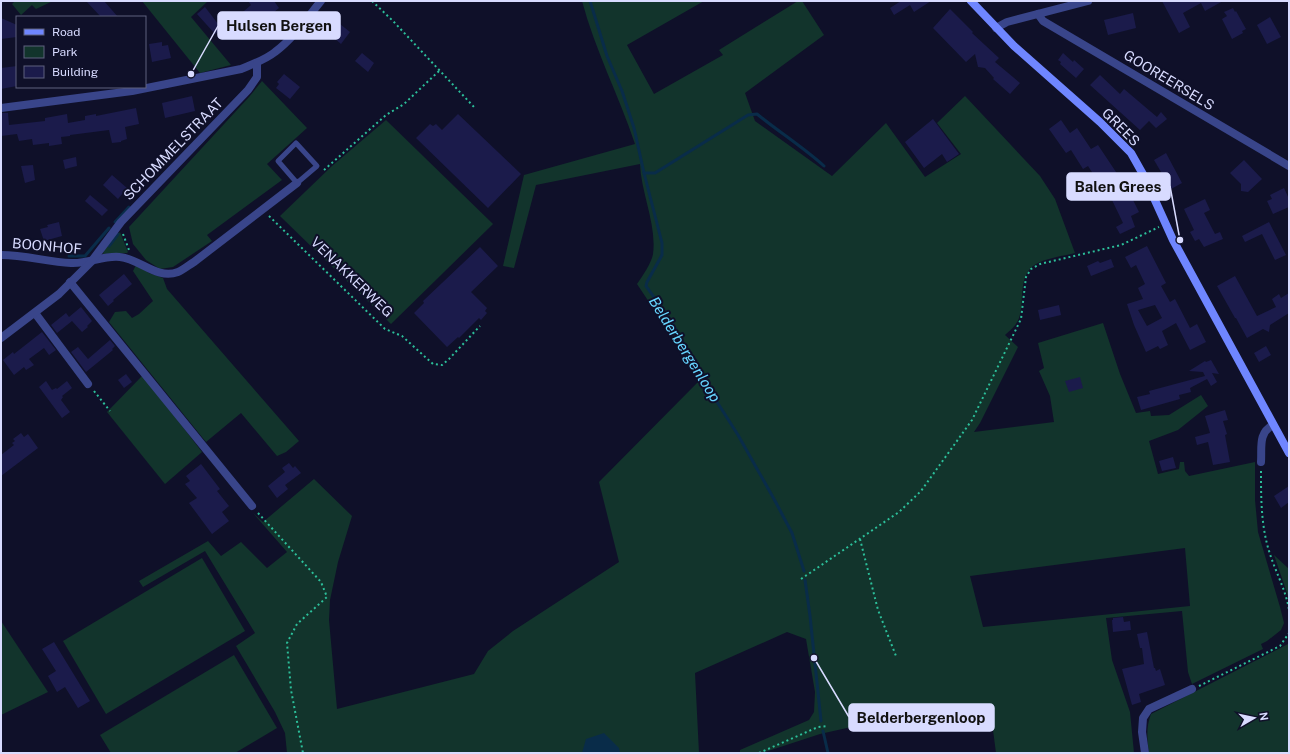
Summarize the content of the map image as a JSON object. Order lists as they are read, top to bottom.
{
  "streets": {
    "street": [
      "GOOREERSELS",
      "GREES",
      "SCHOMMELSTRAAT",
      "BOONHOF"
    ],
    "path": ["VENAKKERWEG"]
  },
  "crossings": [
    ["SCHOMMELSTRAAT", "BOONHOF"]
  ],
  "water": ["Belderbergenloop"],
  "places": ["Hulsen Bergen", "Balen Grees", "Belderbergenloop"],
  "legend": ["Road", "Park", "Building"],
  "north": "right"
}
